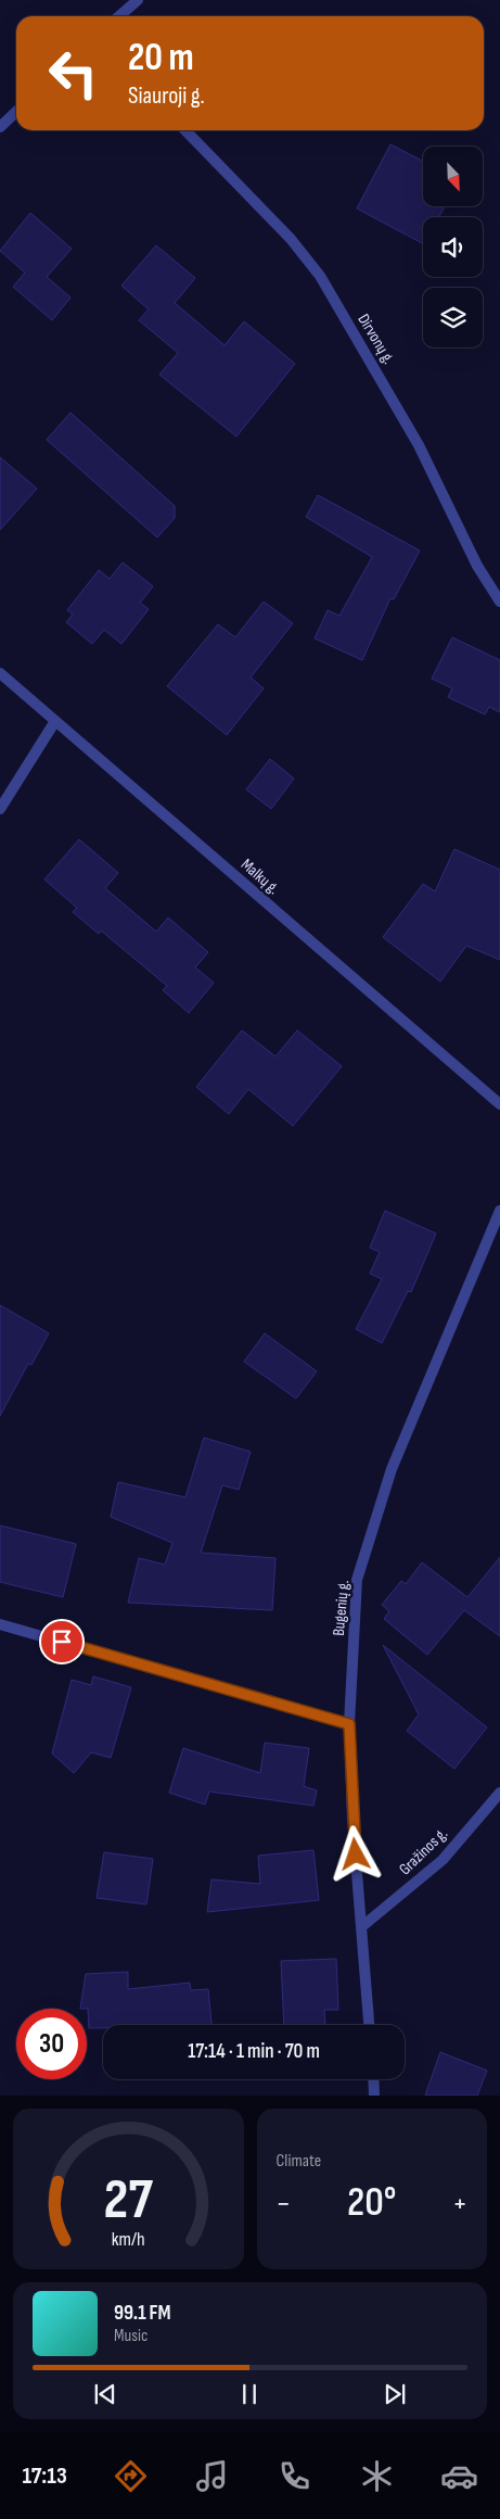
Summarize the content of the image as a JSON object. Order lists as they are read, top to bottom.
{
  "streets": {
    "street": [
      "Dirvonų g.",
      "Malkų g.",
      "Bugenių g.",
      "Gražinos g."
    ]
  },
  "crossings": [
    ["Bugenių g.", "Gražinos g."]
  ],
  "north": "bottom right",
  "page": {
    "turn": ["20 m", "Siauroji g."],
    "limit": "30",
    "trip": "17:14 · 1 min · 70 m",
    "tile": "Climate",
    "heat": ["−", "20°", "+"],
    "song": ["99.1 FM", "Music"],
    "tabs": "17:13",
    "gauge": ["27", "km/h"]
  }
}
